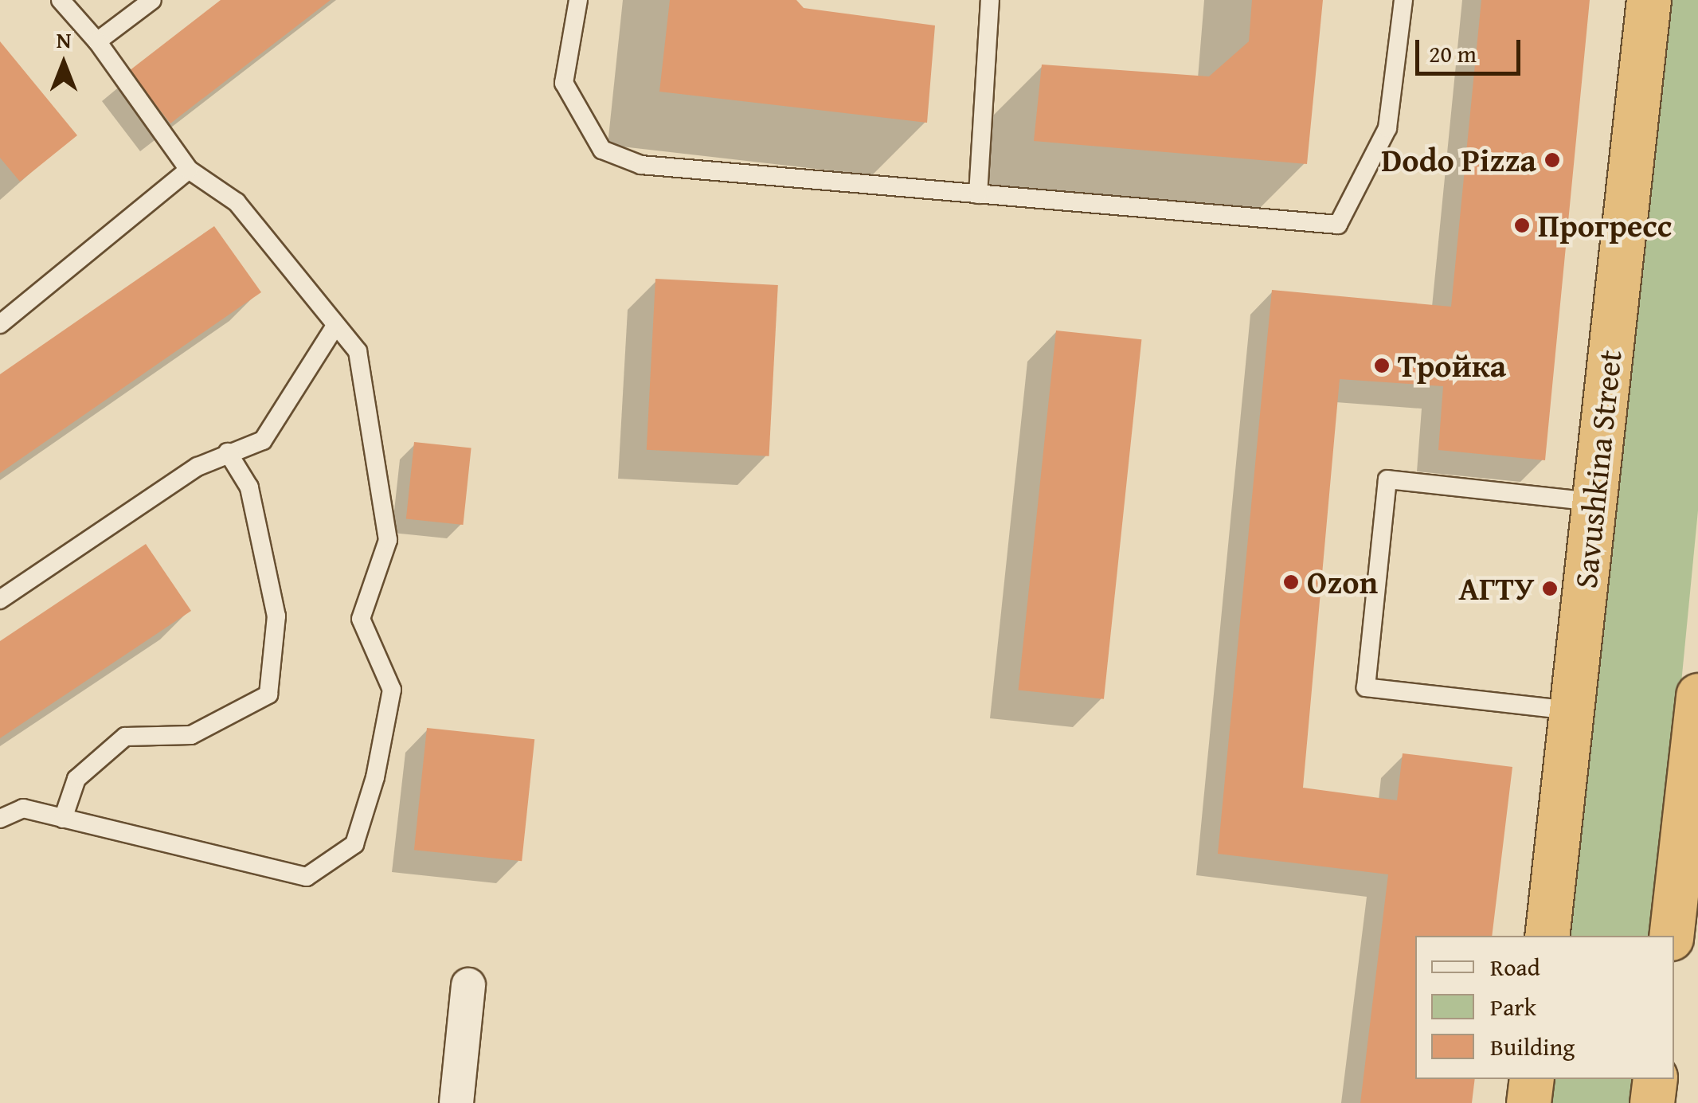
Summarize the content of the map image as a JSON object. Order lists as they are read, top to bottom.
{
  "streets": {
    "highway": ["Savushkina Street"]
  },
  "places": [
    "Dodo Pizza",
    "Прогресс",
    "Тройка",
    "Ozon",
    "АГТУ"
  ],
  "legend": ["Road", "Park", "Building"],
  "scale_bar": "20 m",
  "north": "top"
}
